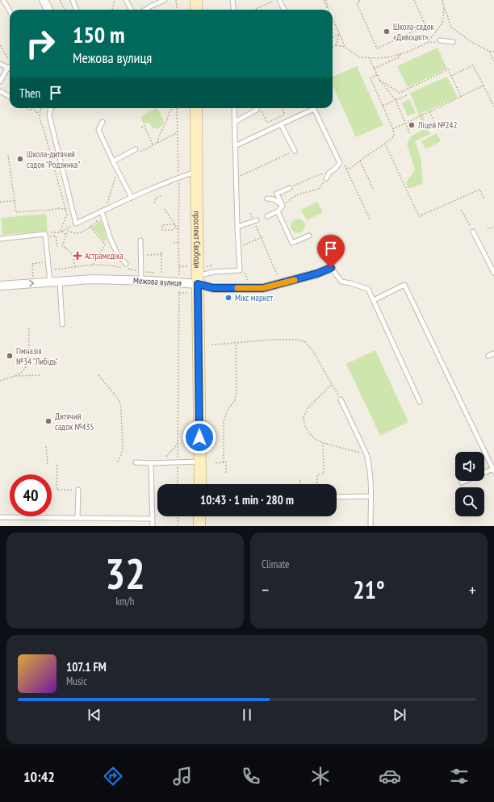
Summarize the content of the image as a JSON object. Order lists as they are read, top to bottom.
{
  "streets": {
    "street": ["проспект Свободи", "Межова вулиця"]
  },
  "crossings": [
    ["проспект Свободи", "Межова вулиця"]
  ],
  "places": {
    "other": [
      "Школа-садок «Дивоцвіт»",
      "Ліцей №242",
      "Школа-дитячий садок \"Родзинка\"",
      "Мікс маркет",
      "Гімназія №34 \"Либідь\"",
      "Дитячий садок №435"
    ],
    "health": ["Астрамедіка"]
  },
  "page": {
    "turn": ["150 m", "Межова вулиця"],
    "then": "Then",
    "limit": "40",
    "trip": "10:43 · 1 min · 280 m",
    "tile": [
      ["32", "km/h"],
      "Climate"
    ],
    "heat": ["−", "21°", "+"],
    "song": ["107.1 FM", "Music"],
    "tabs": "10:42"
  }
}
